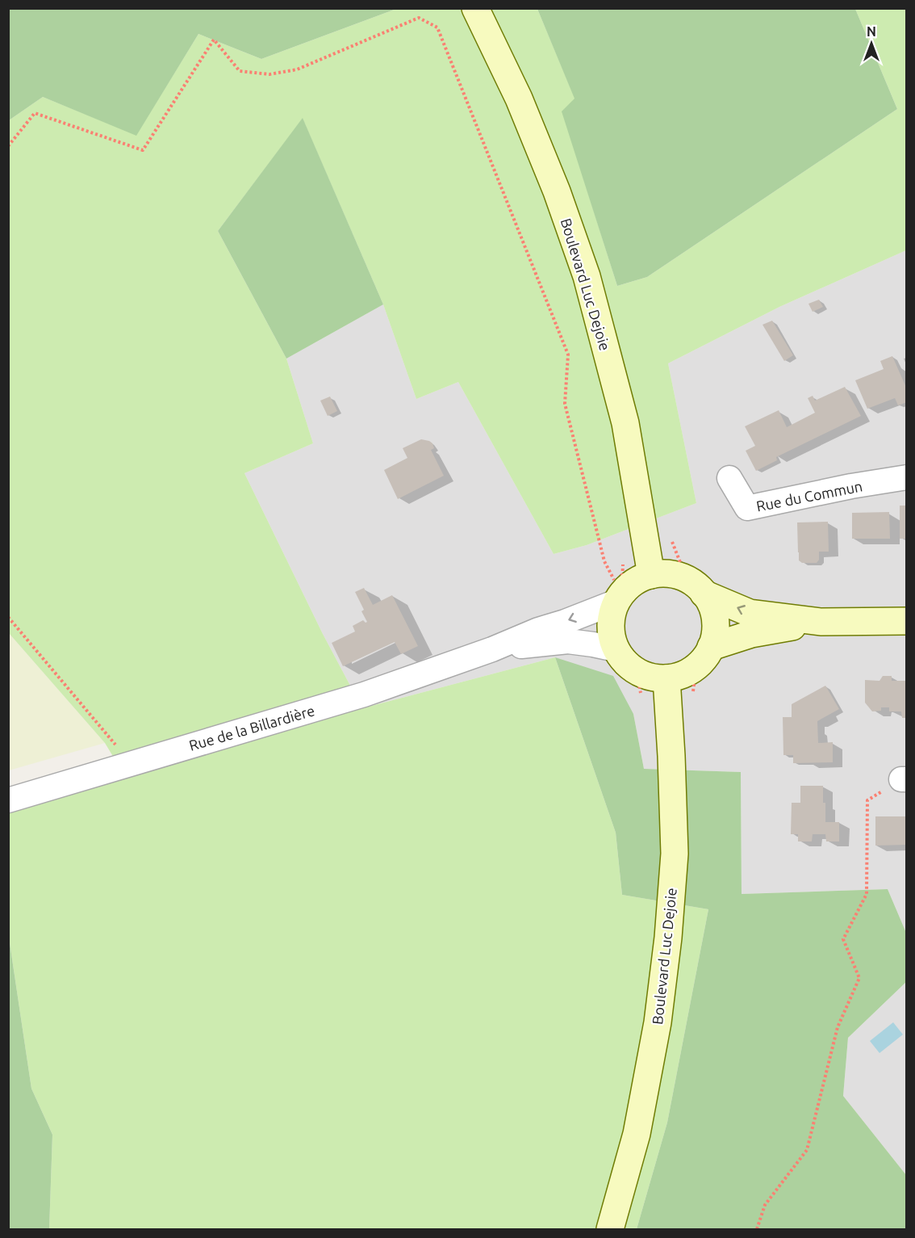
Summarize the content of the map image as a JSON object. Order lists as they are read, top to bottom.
{
  "streets": {
    "main road": ["Boulevard Luc Dejoie"],
    "street": ["Rue du Commun", "Rue de la Billardière"]
  },
  "crossings": [
    ["Boulevard Luc Dejoie", "Rue de la Billardière"]
  ],
  "north": "top"
}
